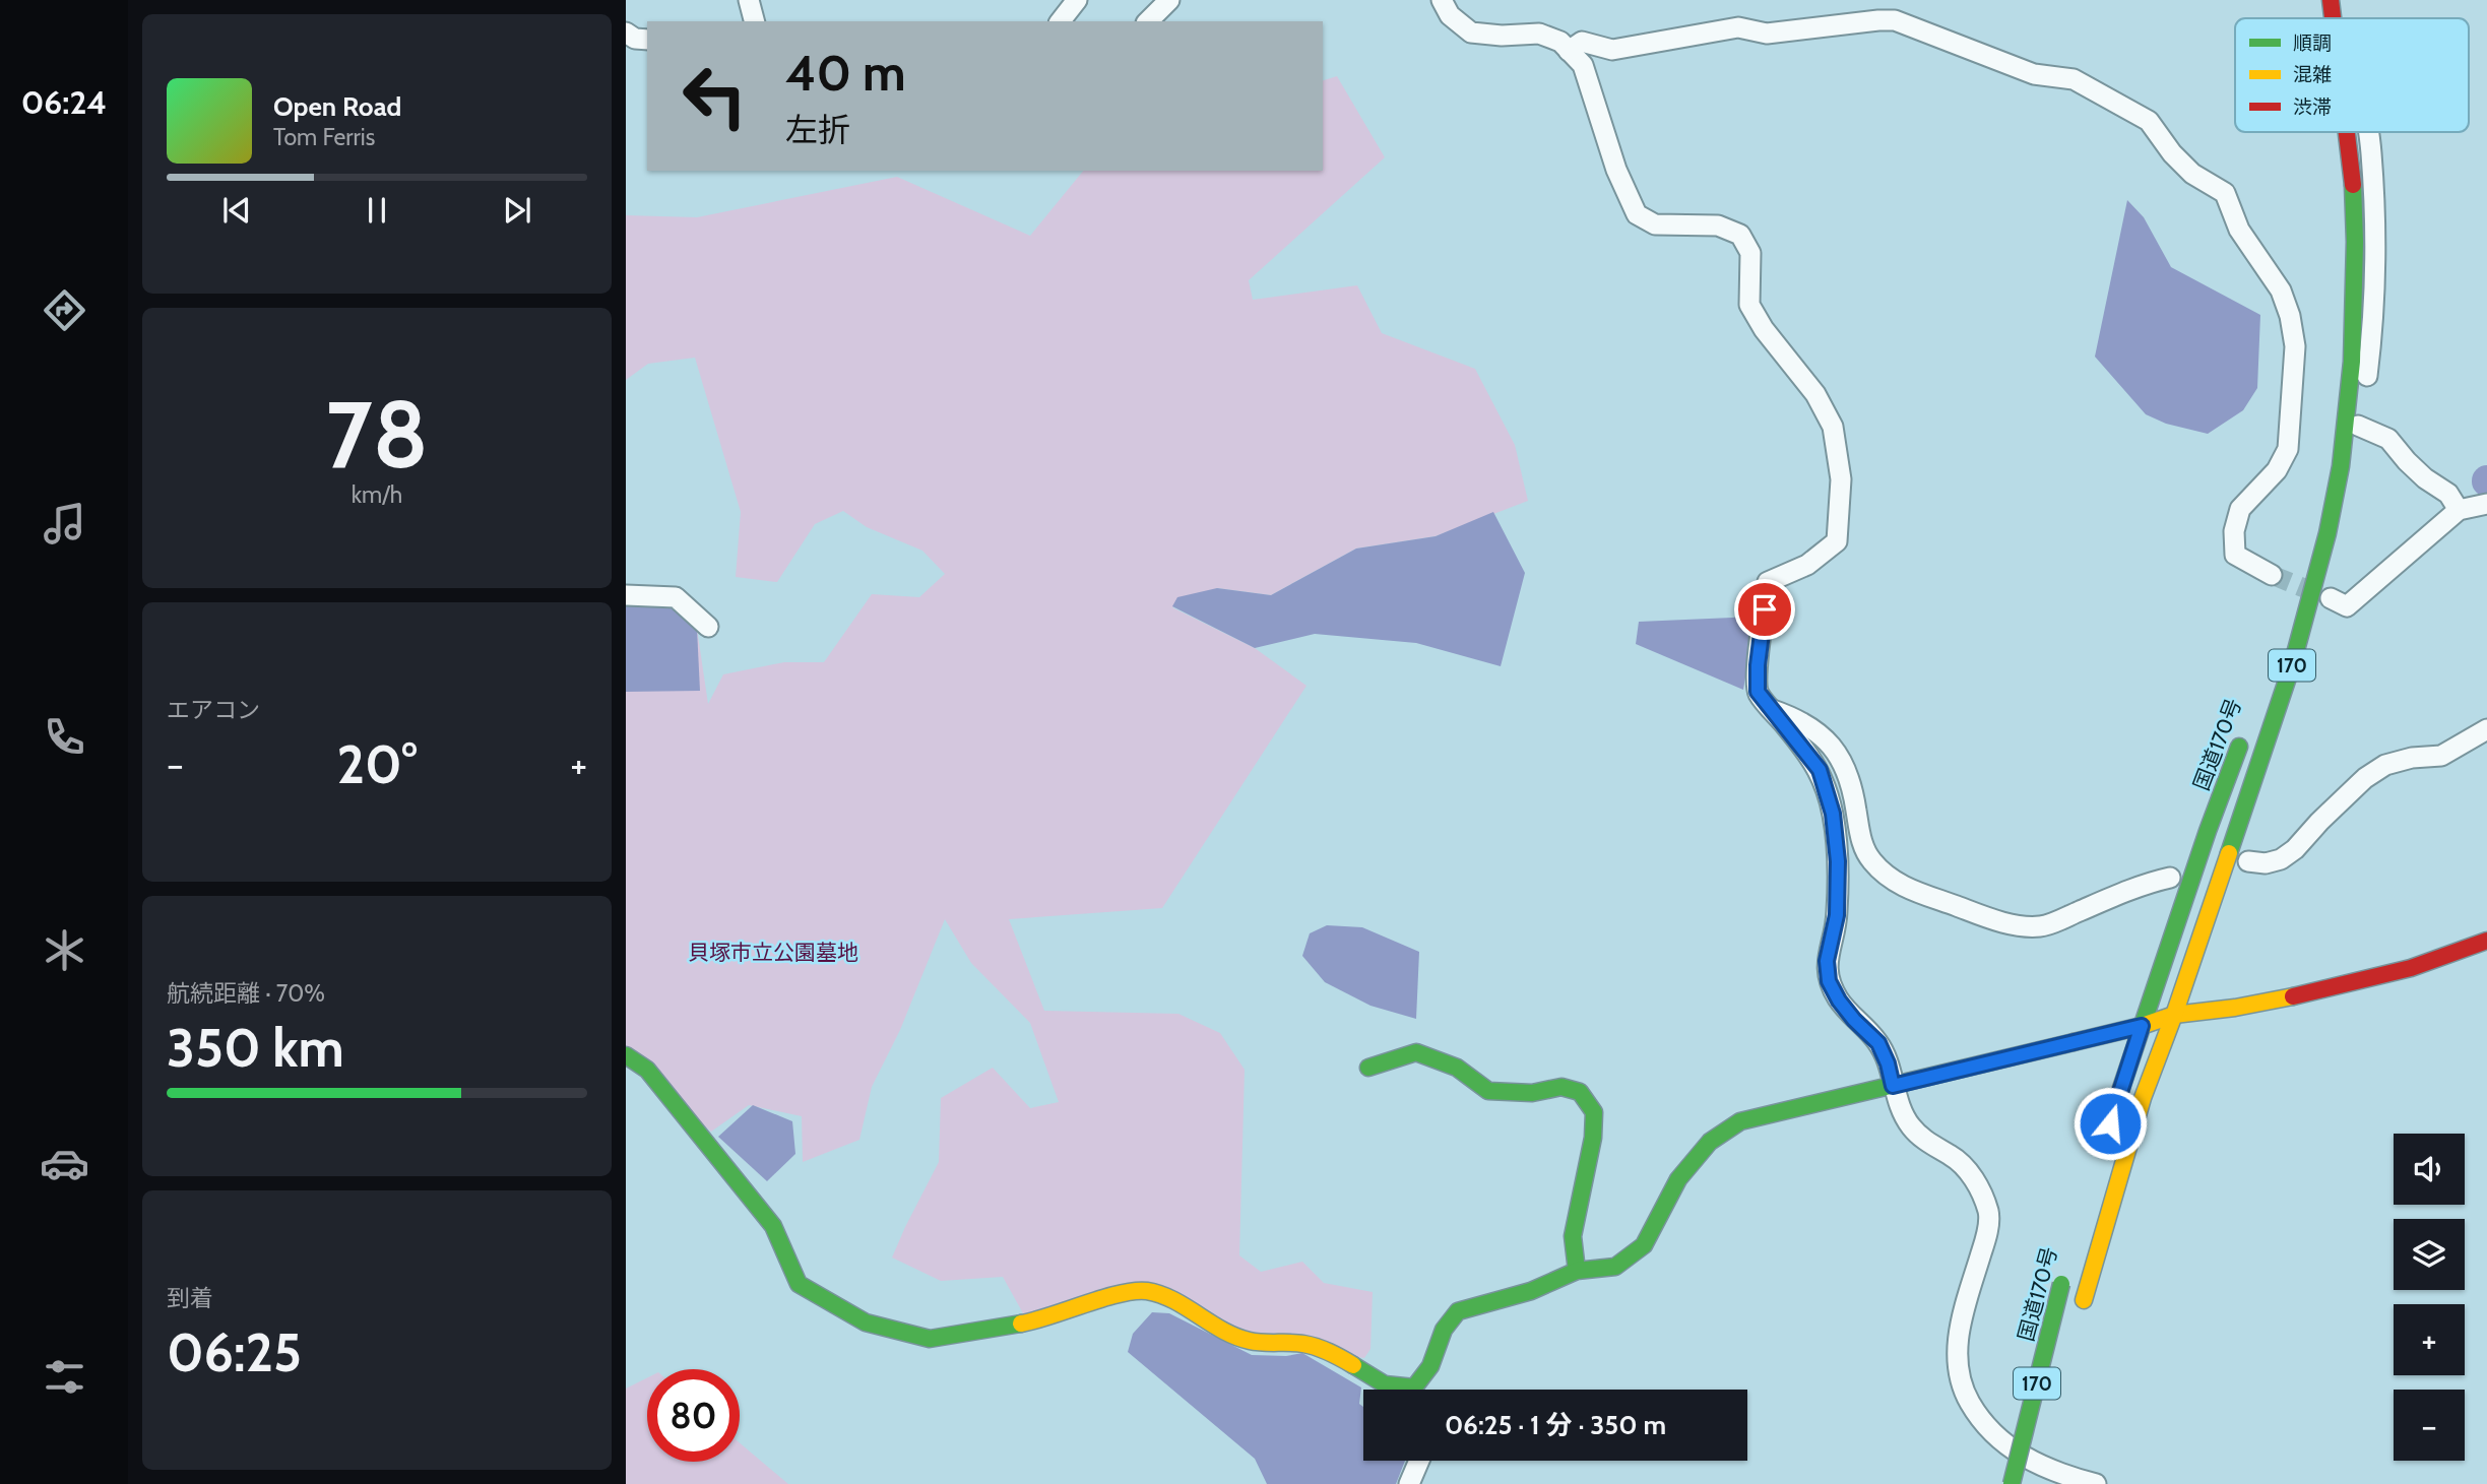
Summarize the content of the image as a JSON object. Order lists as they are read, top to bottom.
{
  "streets": {
    "main road": ["170", "国道170号"]
  },
  "parks": ["貝塚市立公園墓地"],
  "legend": ["順調", "混雑", "渋滞"],
  "page": {
    "tabs": "06:24",
    "turn": ["40 m", "左折"],
    "song": ["Open Road", "Tom Ferris"],
    "tile": [
      ["78", "km/h"],
      "エアコン",
      ["航続距離 · 70%", "350 km"],
      ["到着", "06:25"]
    ],
    "heat": ["−", "20°", "+"],
    "map_buttons": ["+", "−"],
    "limit": "80",
    "trip": "06:25 · 1 分 · 350 m"
  }
}
